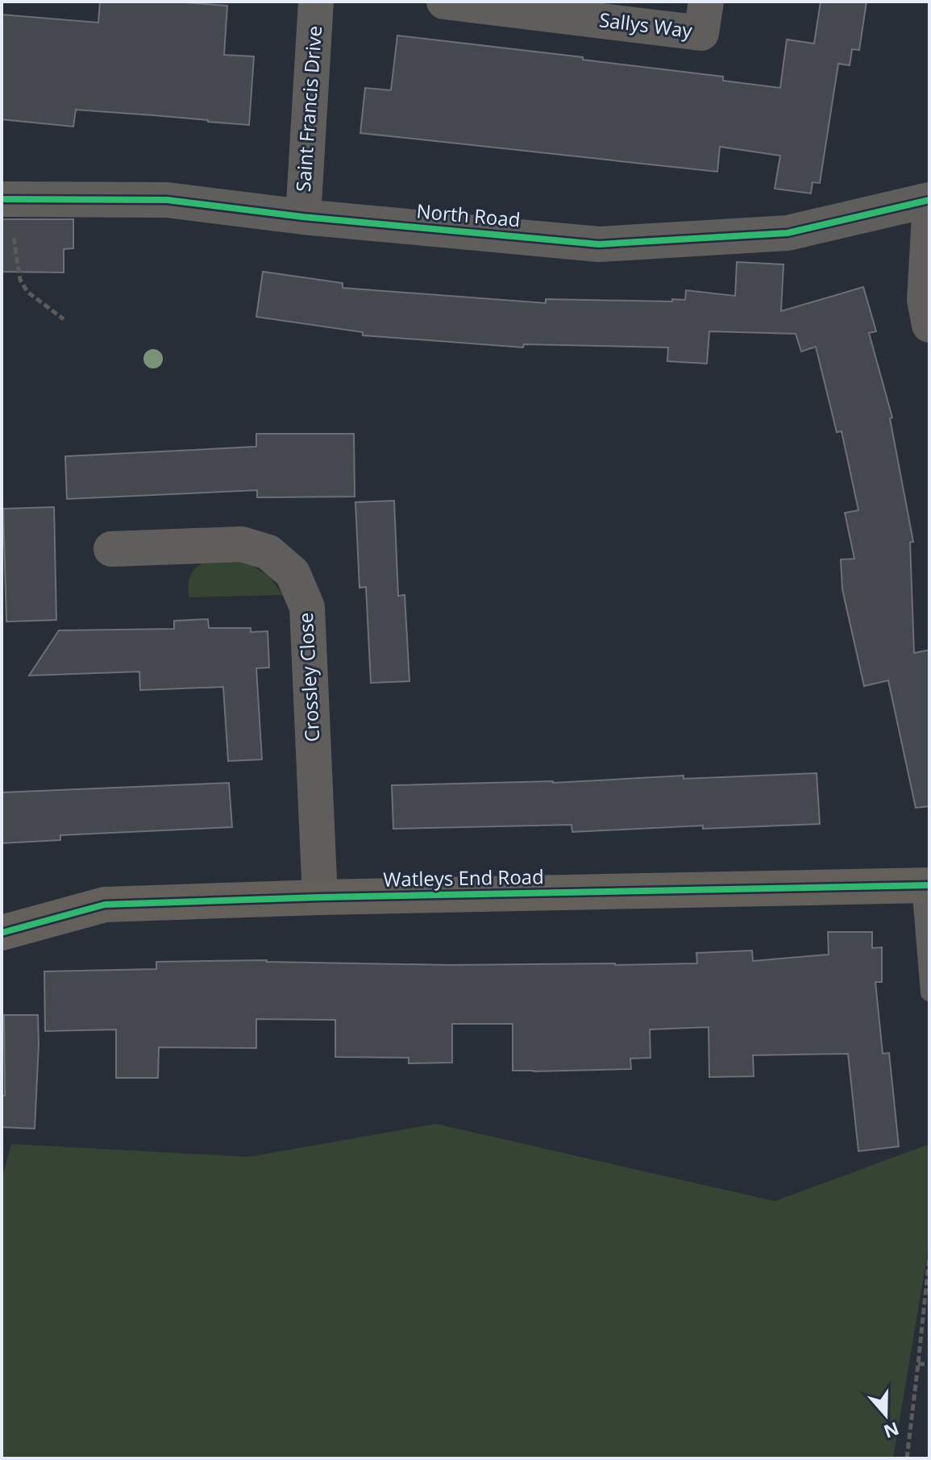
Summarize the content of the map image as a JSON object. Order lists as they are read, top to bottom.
{
  "streets": {
    "street": [
      "Sallys Way",
      "Saint Francis Drive",
      "North Road",
      "Crossley Close",
      "Watleys End Road"
    ]
  },
  "crossings": [
    ["Saint Francis Drive", "North Road"],
    ["Crossley Close", "Watleys End Road"]
  ],
  "north": "bottom"
}
